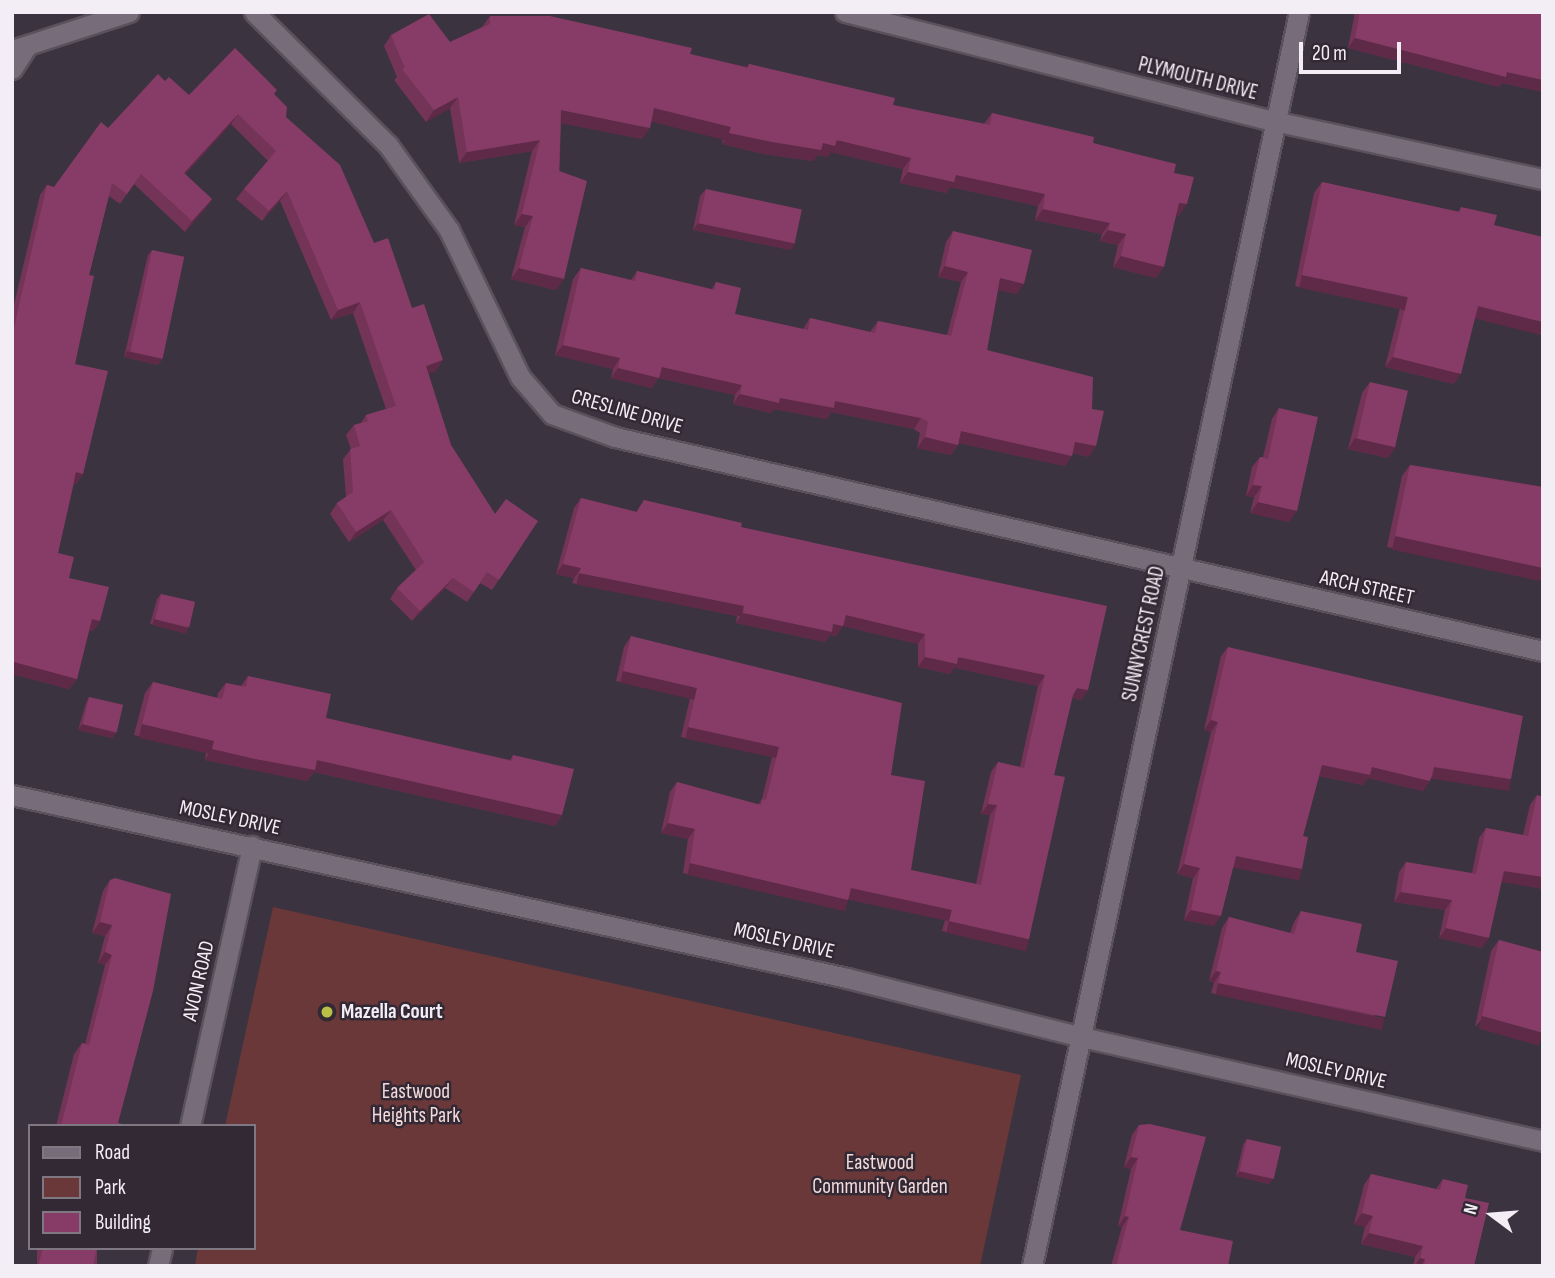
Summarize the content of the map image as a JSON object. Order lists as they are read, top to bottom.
{
  "streets": {
    "street": [
      "PLYMOUTH DRIVE",
      "CRESLINE DRIVE",
      "ARCH STREET",
      "SUNNYCREST ROAD",
      "MOSLEY DRIVE",
      "AVON ROAD"
    ]
  },
  "crossings": [
    ["PLYMOUTH DRIVE", "SUNNYCREST ROAD"],
    ["CRESLINE DRIVE", "ARCH STREET"],
    ["CRESLINE DRIVE", "SUNNYCREST ROAD"],
    ["ARCH STREET", "SUNNYCREST ROAD"],
    ["SUNNYCREST ROAD", "MOSLEY DRIVE"],
    ["MOSLEY DRIVE", "AVON ROAD"]
  ],
  "parks": ["Eastwood Heights Park", "Eastwood Community Garden"],
  "places": ["Mazella Court"],
  "legend": ["Road", "Park", "Building"],
  "scale_bar": "20 m",
  "north": "left"
}
